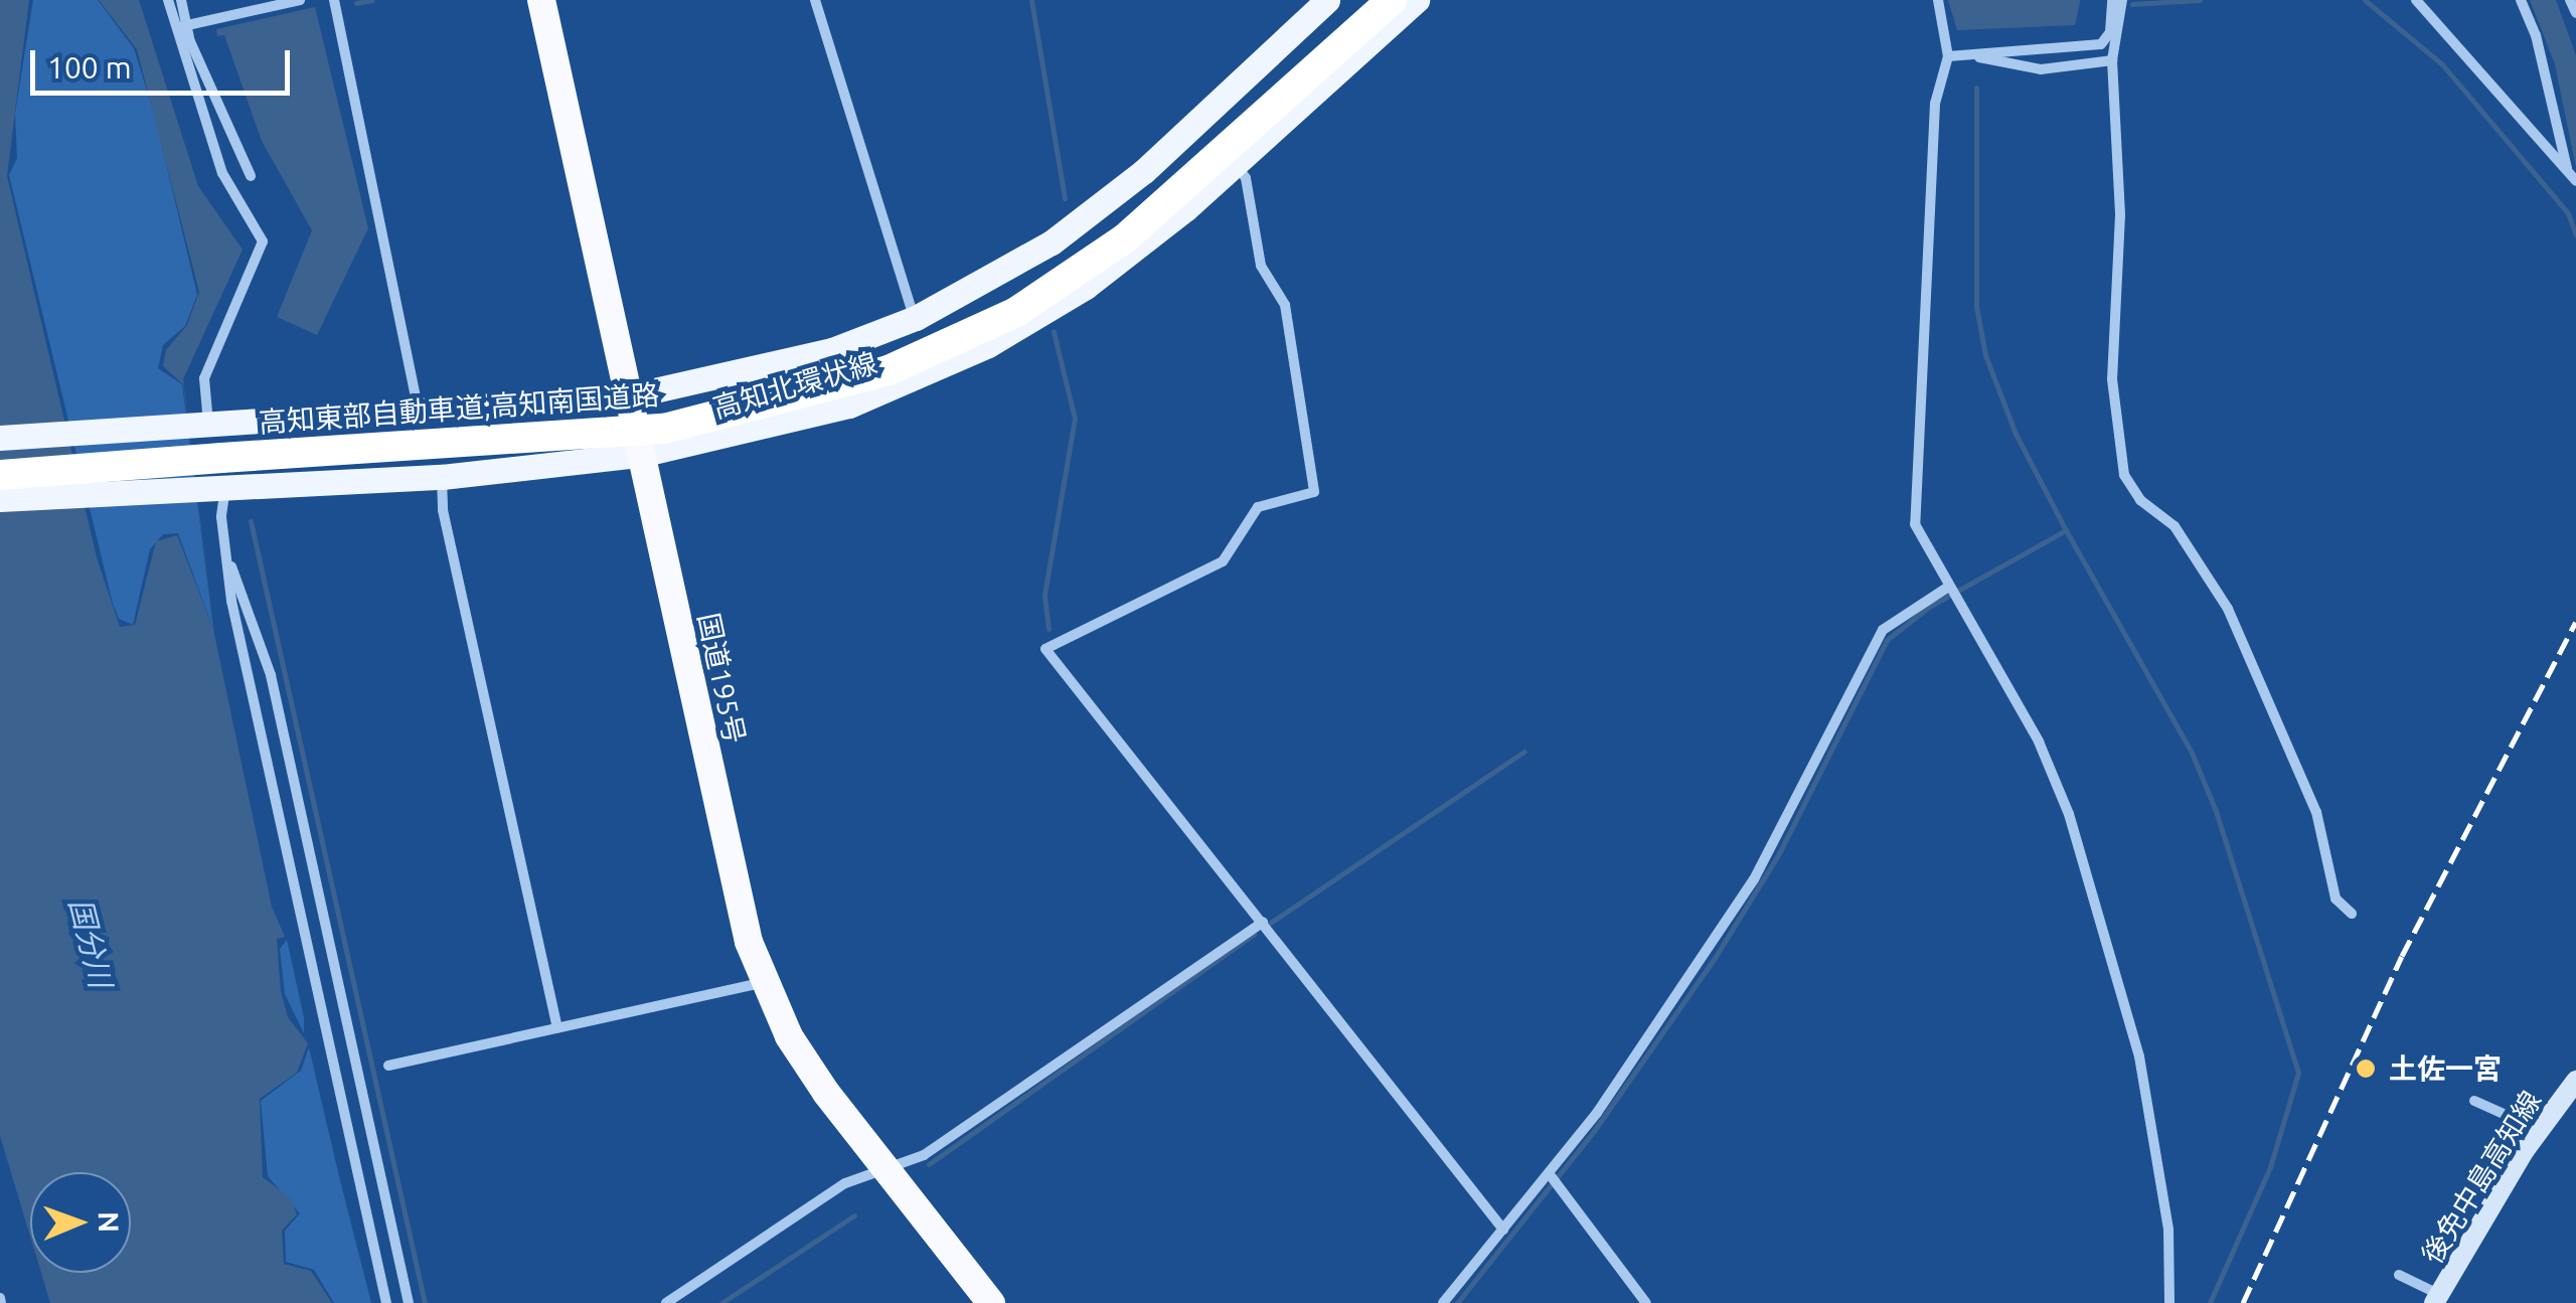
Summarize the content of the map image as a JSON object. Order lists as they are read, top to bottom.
{
  "streets": {
    "highway": ["高知東部自動車道;高知南国道路", "国道195号"],
    "main road": ["高知北環状線", "後免中島高知線"]
  },
  "crossings": [
    ["高知北環状線", "高知東部自動車道;高知南国道路"],
    ["高知北環状線", "国道195号"]
  ],
  "water": ["国分川"],
  "places": ["土佐一宮"],
  "scale_bar": "100 m",
  "north": "right"
}
